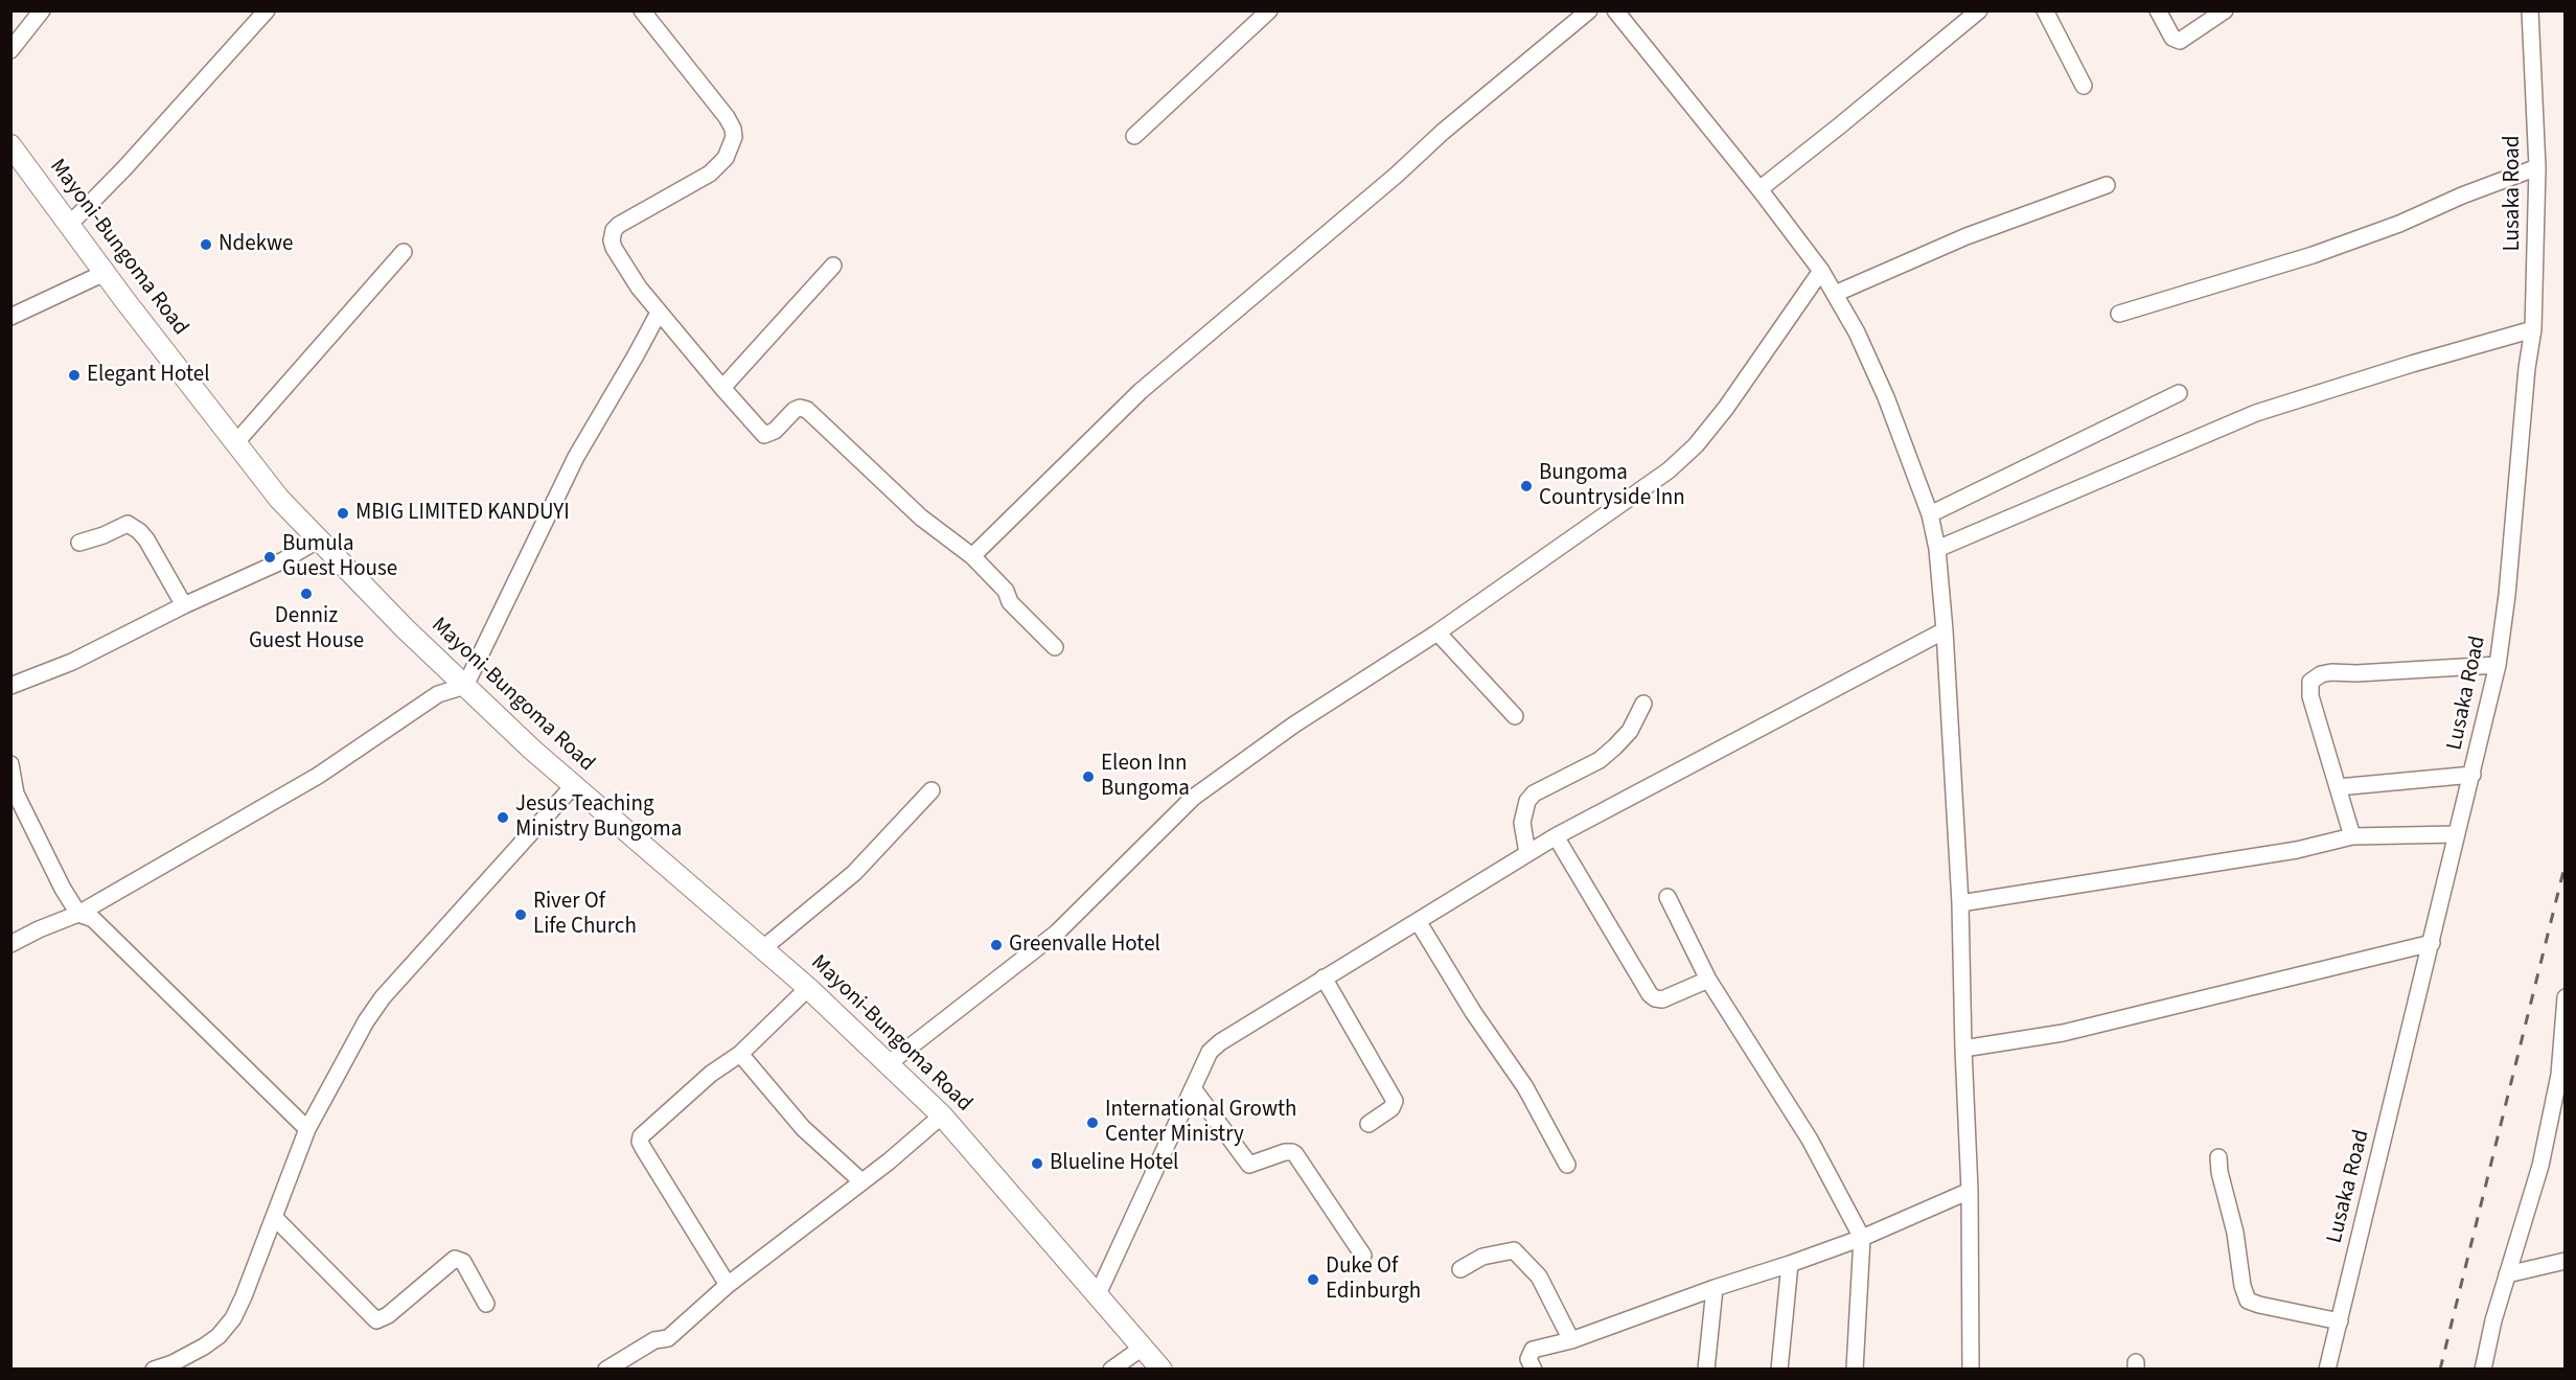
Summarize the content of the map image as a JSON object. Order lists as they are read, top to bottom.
{
  "streets": {
    "main road": ["Mayoni-Bungoma Road"],
    "street": ["Lusaka Road"]
  },
  "places": [
    "Ndekwe",
    "Elegant Hotel",
    "Bungoma Countryside Inn",
    "MBIG LIMITED KANDUYI",
    "Bumula Guest House",
    "Denniz Guest House",
    "Eleon Inn Bungoma",
    "Jesus Teaching Ministry Bungoma",
    "River Of Life Church",
    "Greenvalle Hotel",
    "International Growth Center Ministry",
    "Blueline Hotel",
    "Duke Of Edinburgh"
  ]
}
